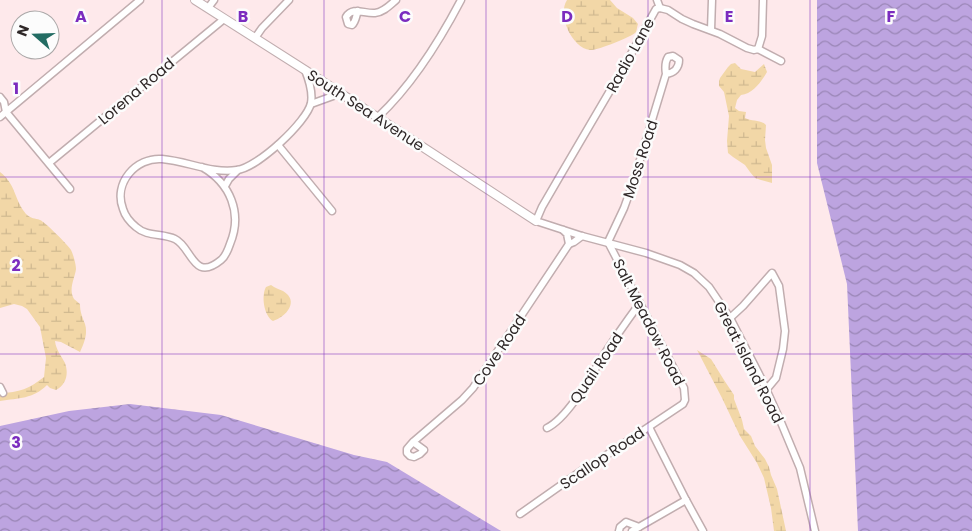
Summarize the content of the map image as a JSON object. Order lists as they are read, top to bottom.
{
  "streets": {
    "street": [
      "Radio Lane",
      "Lorena Road",
      "South Sea Avenue",
      "Moss Road",
      "Salt Meadow Road",
      "Cove Road",
      "Great Island Road",
      "Quail Road",
      "Scallop Road"
    ]
  },
  "crossings": [
    ["Radio Lane", "South Sea Avenue"],
    ["Radio Lane", "Great Island Road"],
    ["Lorena Road", "South Sea Avenue"],
    ["South Sea Avenue", "Great Island Road"],
    ["Moss Road", "Salt Meadow Road"],
    ["Moss Road", "Great Island Road"],
    ["Salt Meadow Road", "Great Island Road"],
    ["Salt Meadow Road", "Quail Road"],
    ["Salt Meadow Road", "Scallop Road"],
    ["Cove Road", "Great Island Road"]
  ],
  "north": "left",
  "grid": {
    "columns": [
      "A",
      "B",
      "C",
      "D",
      "E",
      "F"
    ],
    "rows": ["1", "2", "3"]
  }
}
